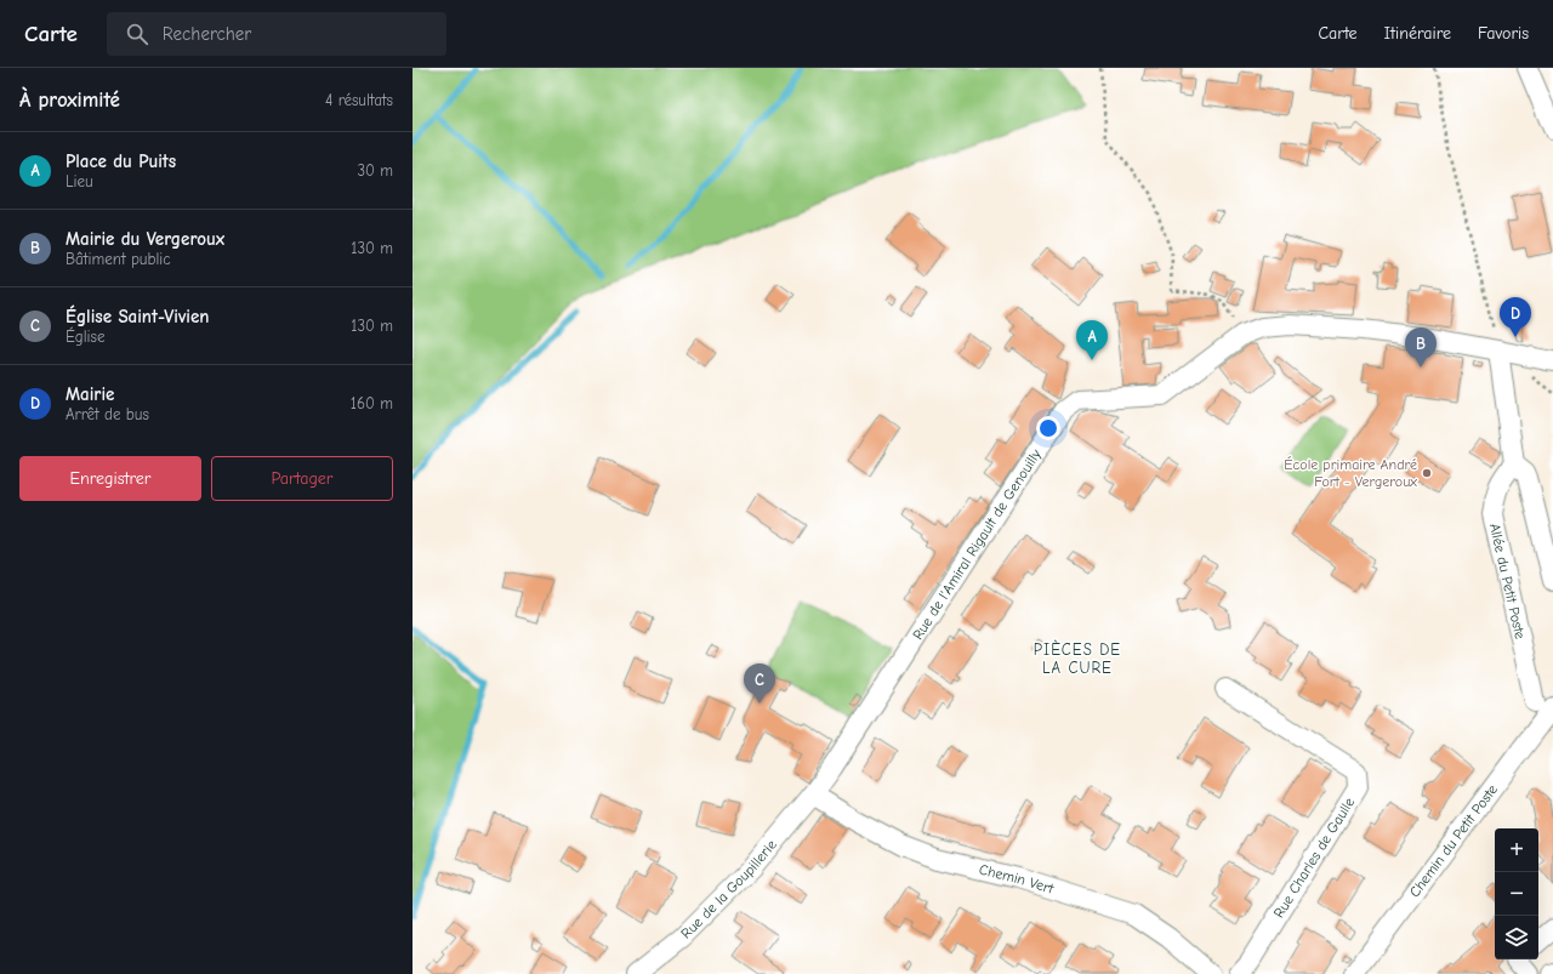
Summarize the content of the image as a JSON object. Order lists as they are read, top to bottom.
{
  "streets": {
    "street": [
      "Rue de l'Amiral Rigault de Genouilly",
      "Allée du Petit Poste",
      "Chemin du Petit Poste",
      "Rue Charles de Gaulle",
      "Chemin Vert",
      "Rue de la Goupillerie"
    ]
  },
  "crossings": [
    ["Rue de l'Amiral Rigault de Genouilly", "Chemin Vert"],
    ["Rue de l'Amiral Rigault de Genouilly", "Rue de la Goupillerie"],
    ["Allée du Petit Poste", "Chemin du Petit Poste"],
    ["Chemin Vert", "Rue de la Goupillerie"]
  ],
  "districts": ["PIÈCES DE LA CURE"],
  "places": ["École primaire André Fort - Vergeroux"],
  "page": {
    "header": "Carte",
    "search": "Rechercher",
    "nav": ["Carte", "Itinéraire", "Favoris"],
    "heading": ["À proximité", "4 résultats"],
    "list": [
      {
        "mark": "A",
        "name": "Place du Puits",
        "note": "Lieu",
        "value": "30 m"
      },
      {
        "mark": "B",
        "name": "Mairie du Vergeroux",
        "note": "Bâtiment public",
        "value": "130 m"
      },
      {
        "mark": "C",
        "name": "Église Saint-Vivien",
        "note": "Église",
        "value": "130 m"
      },
      {
        "mark": "D",
        "name": "Mairie",
        "note": "Arrêt de bus",
        "value": "160 m"
      }
    ],
    "pins": [
      "D",
      "A",
      "B",
      "C"
    ],
    "buttons": ["Enregistrer", "Partager"],
    "map_buttons": ["+", "−"]
  }
}
